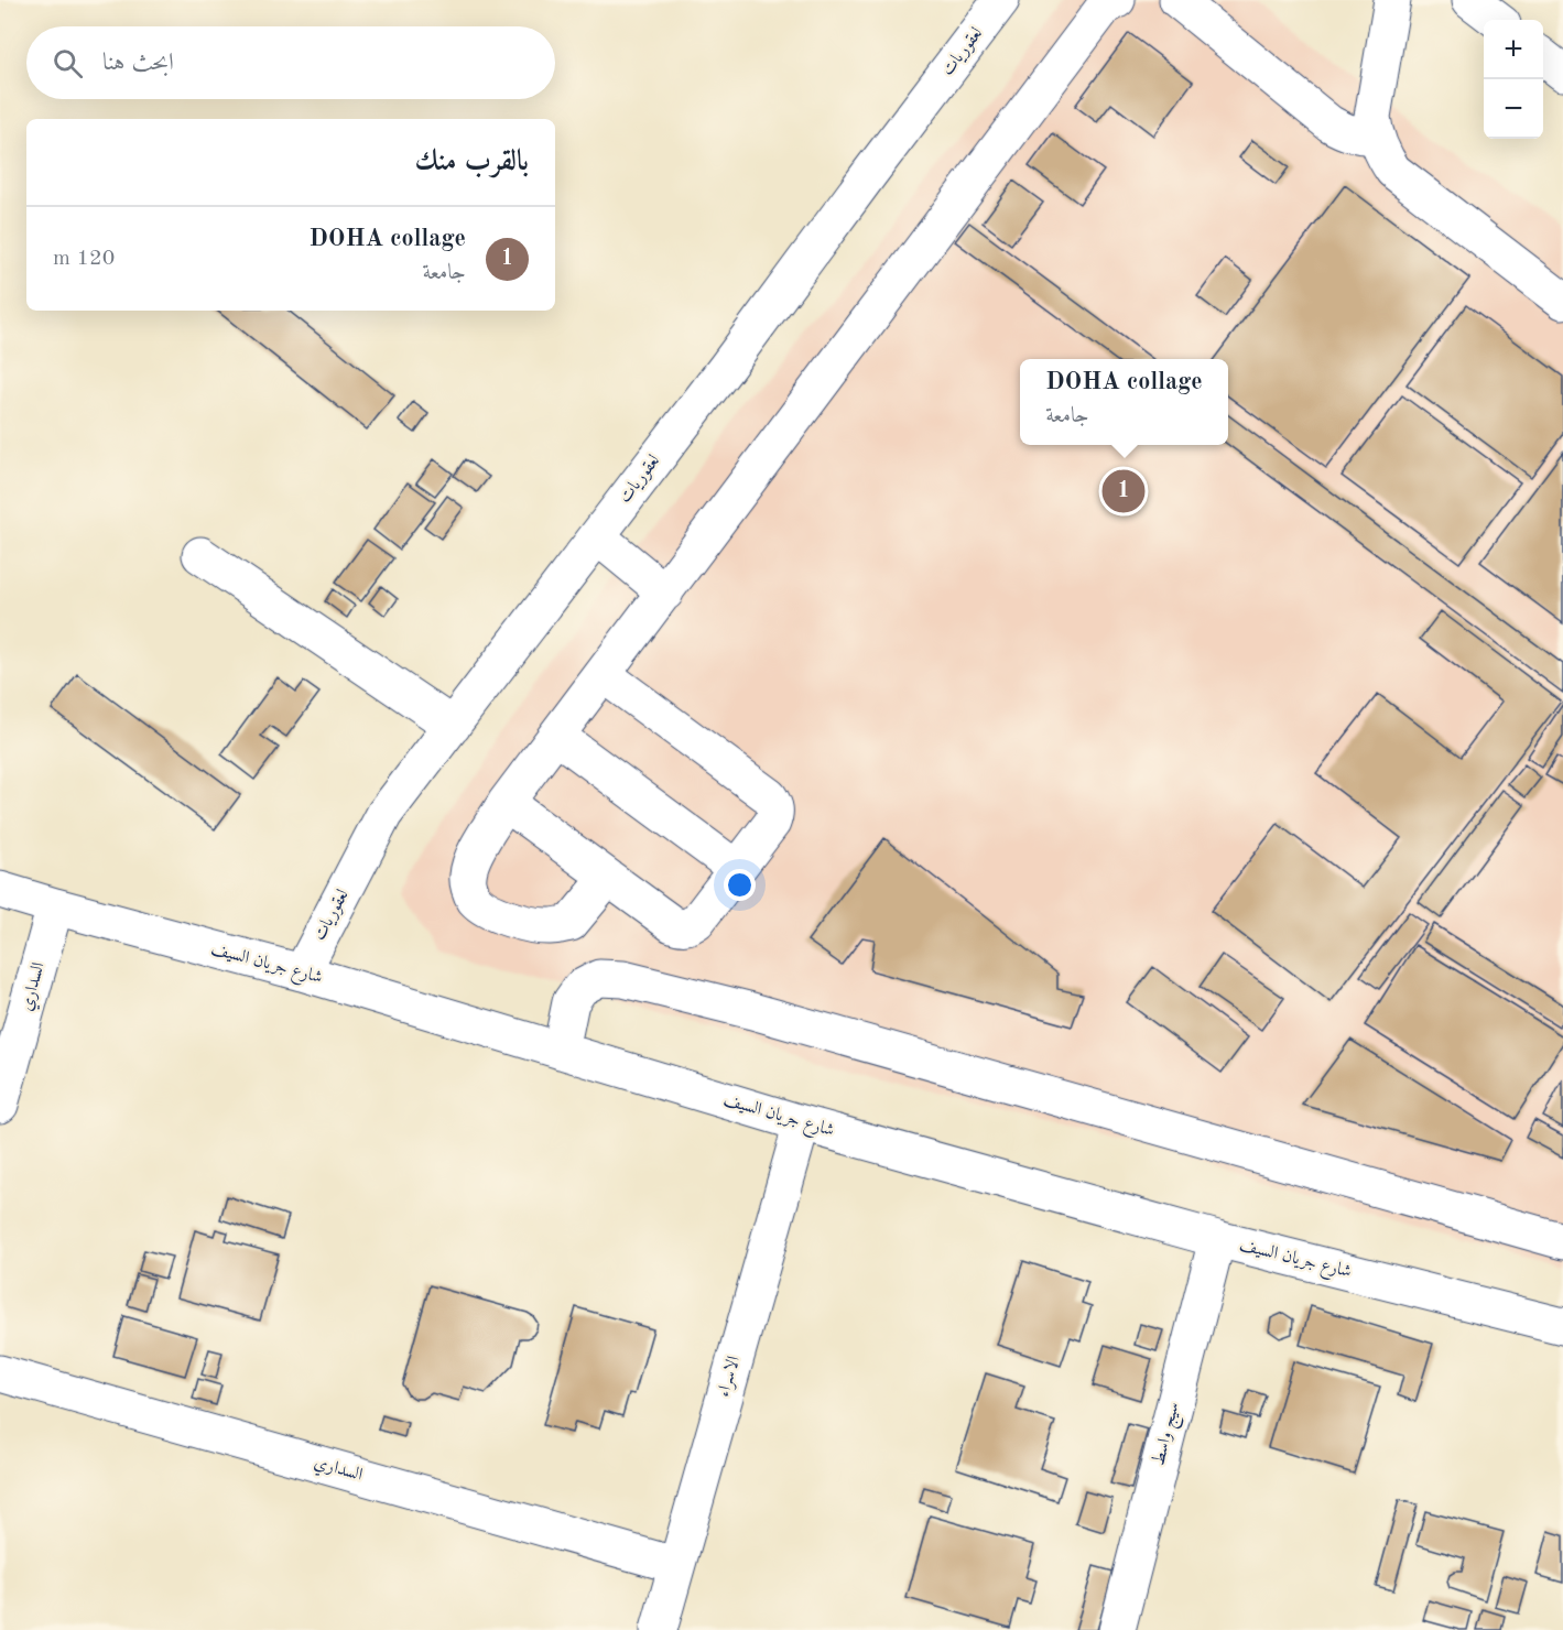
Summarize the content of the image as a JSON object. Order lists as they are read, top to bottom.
{
  "streets": {
    "street": [
      "لعقوريات",
      "شارع جريان السيف",
      "السداري",
      "الاسراء",
      "سيج واسط"
    ]
  },
  "crossings": [
    ["لعقوريات", "شارع جريان السيف"],
    ["شارع جريان السيف", "السداري"],
    ["شارع جريان السيف", "الاسراء"],
    ["شارع جريان السيف", "سيج واسط"],
    ["السداري", "الاسراء"]
  ],
  "page": {
    "map_buttons": ["+", "−"],
    "search": "ابحث هنا",
    "heading": "بالقرب منك",
    "list": [
      {
        "mark": "1",
        "name": "DOHA collage",
        "note": "جامعة",
        "value": "120 m"
      }
    ],
    "popup": ["DOHA collage", "جامعة"],
    "pins": "1"
  }
}
